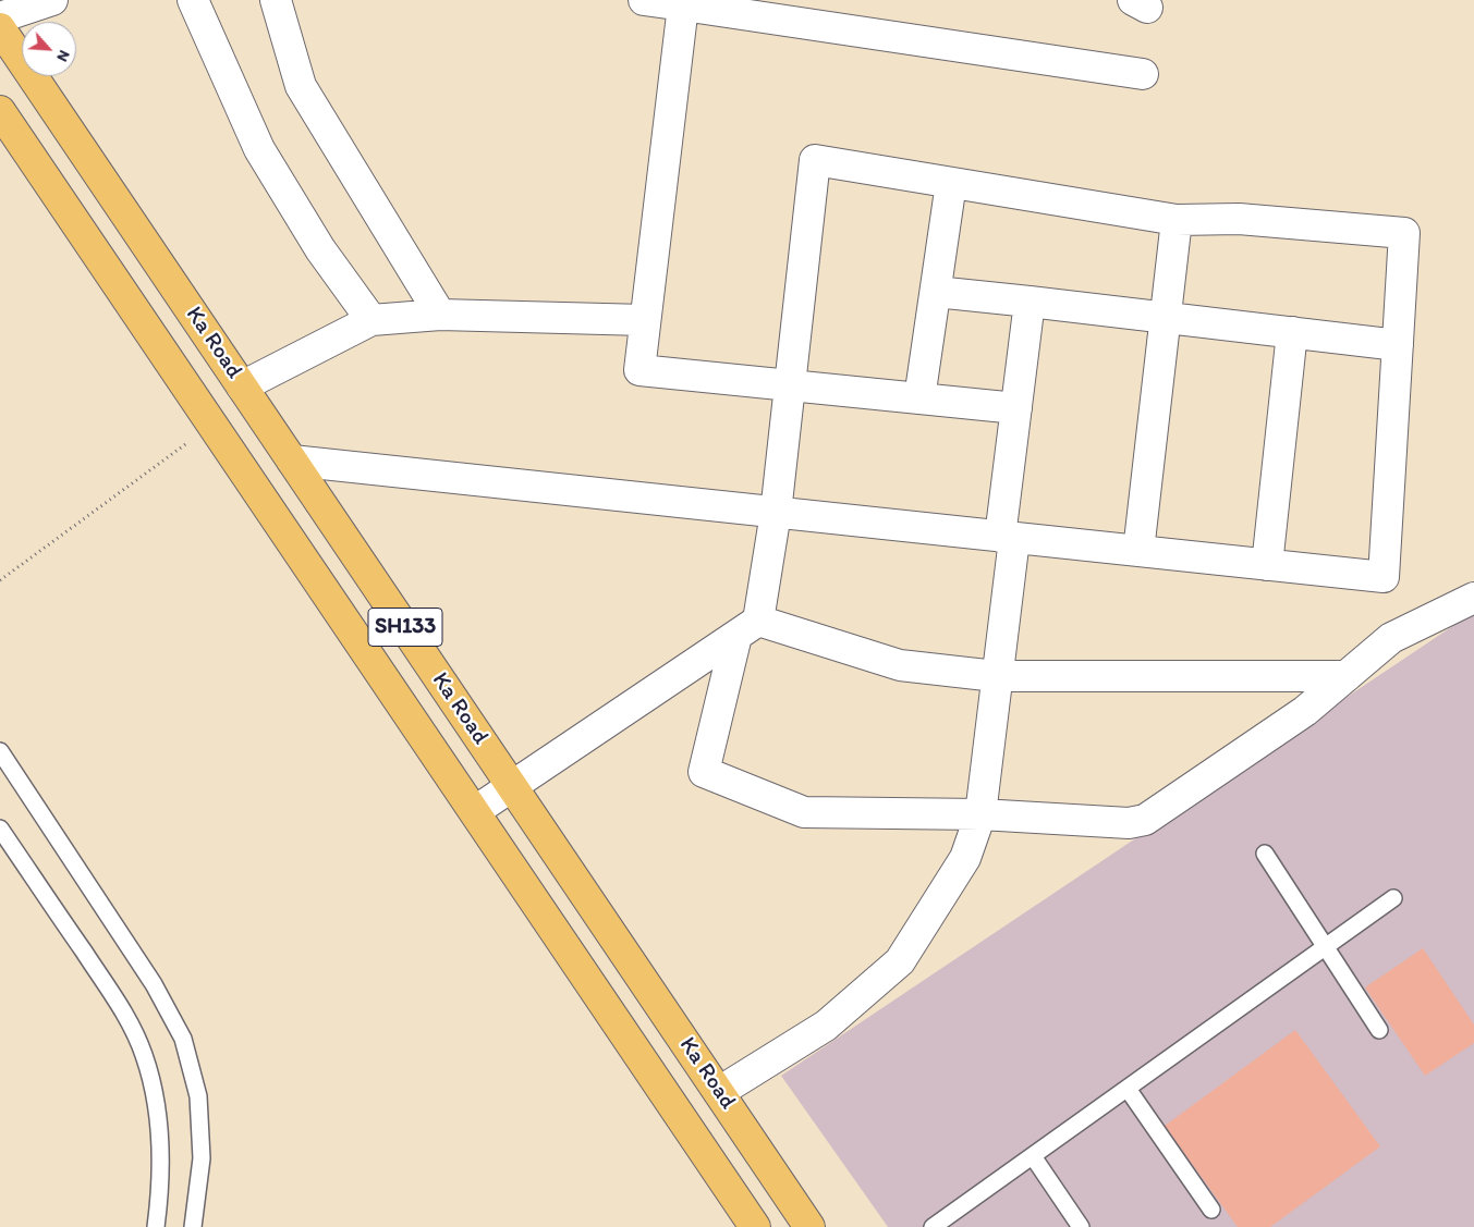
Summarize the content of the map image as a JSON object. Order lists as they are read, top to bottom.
{
  "streets": {
    "main road": ["Ka Road", "SH133"]
  },
  "north": "bottom right"
}
